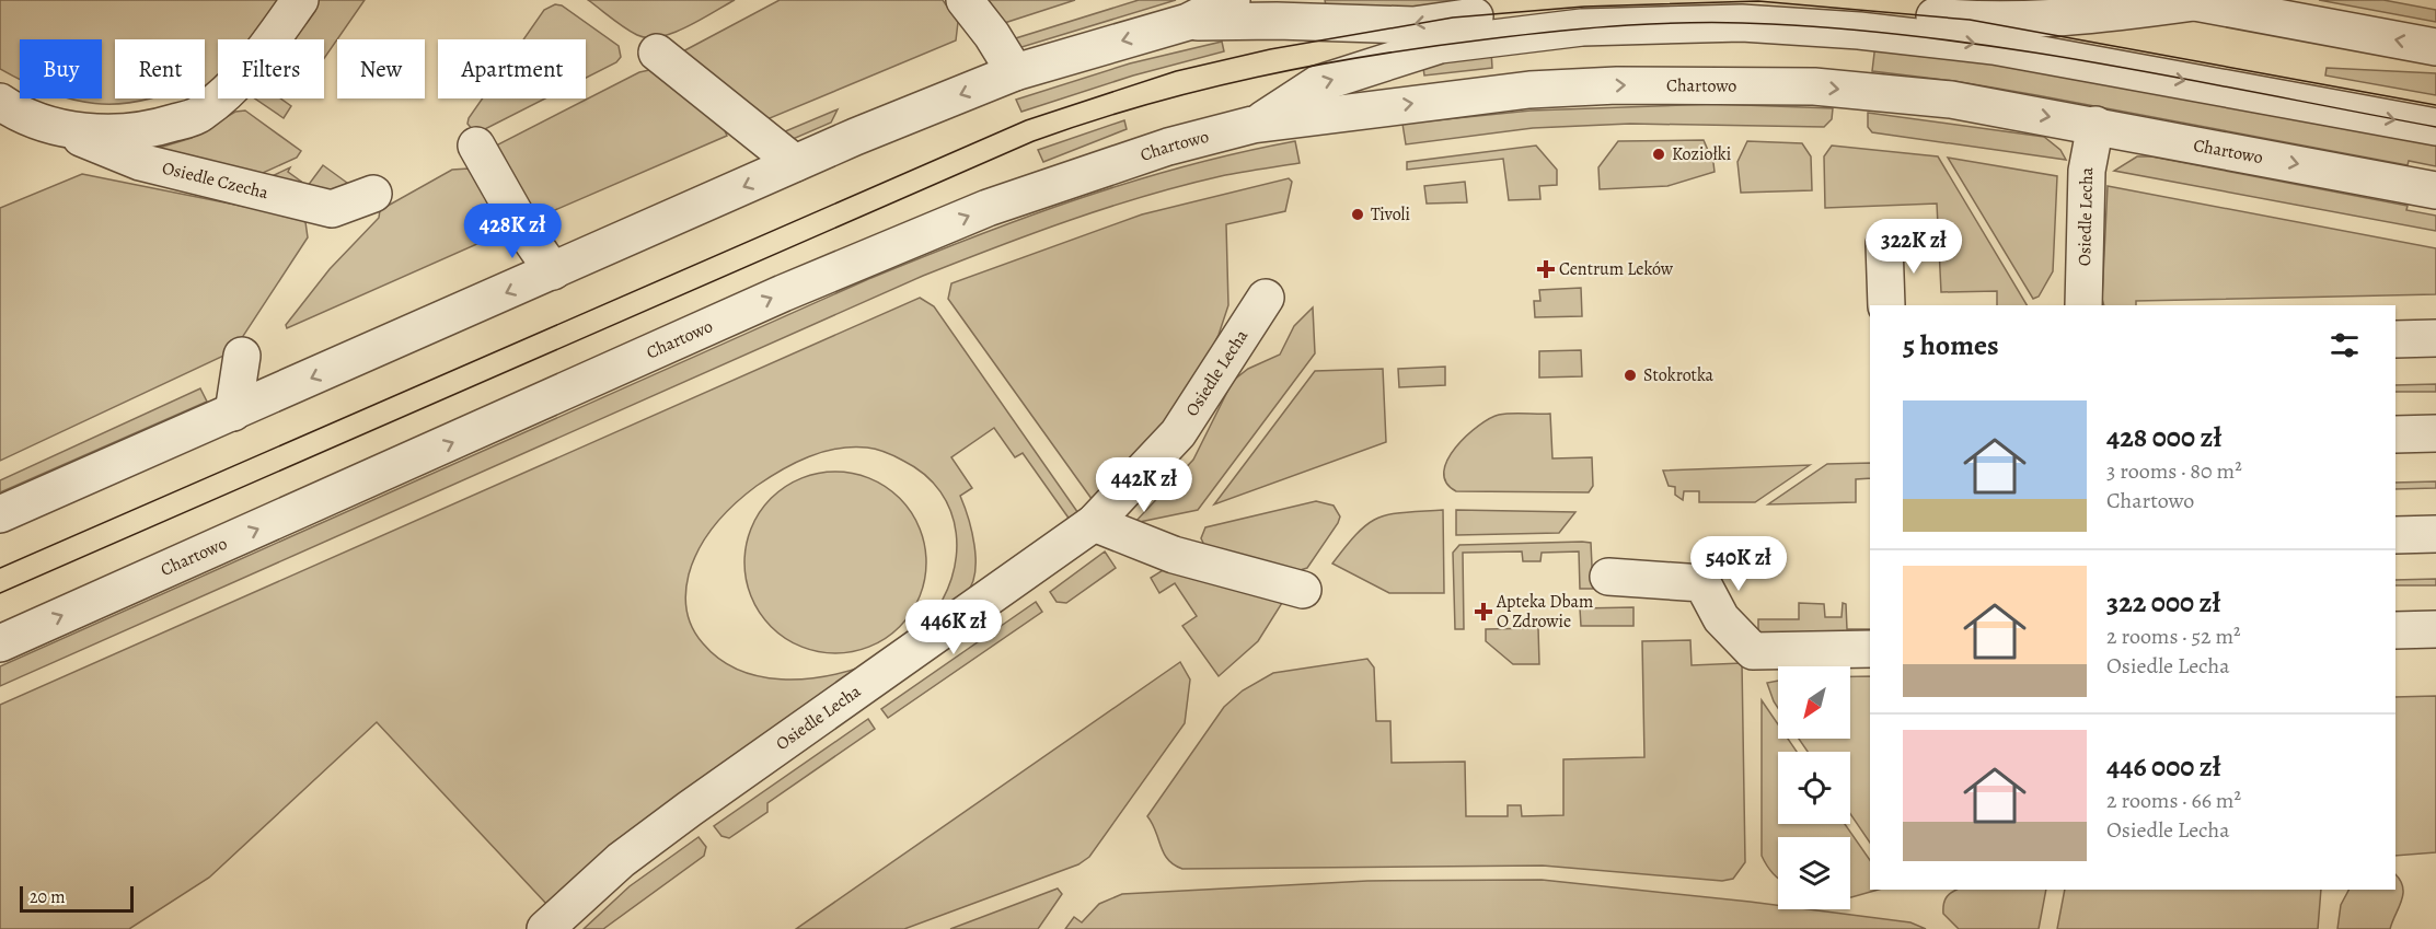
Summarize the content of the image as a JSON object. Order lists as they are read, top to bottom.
{
  "streets": {
    "street": ["Chartowo", "Osiedle Czecha", "Osiedle Lecha"]
  },
  "crossings": [
    ["Chartowo", "Osiedle Lecha"]
  ],
  "places": {
    "other": ["Koziołki", "Tivoli", "Stokrotka"],
    "health": ["Centrum Leków", "Apteka Dbam O Zdrowie"]
  },
  "scale_bar": "20 m",
  "north": "bottom left",
  "page": {
    "chip": [
      "Buy",
      "Rent",
      "Filters",
      "New",
      "Apartment"
    ],
    "price": [
      "428K zł",
      "322K zł",
      "442K zł",
      "540K zł",
      "446K zł"
    ],
    "heading": "5 homes",
    "list": [
      {
        "name": "428 000 zł",
        "note": "3 rooms · 80 m² · Chartowo"
      },
      {
        "name": "322 000 zł",
        "note": "2 rooms · 52 m² · Osiedle Lecha"
      },
      {
        "name": "446 000 zł",
        "note": "2 rooms · 66 m² · Osiedle Lecha"
      }
    ],
    "scale": "20 m"
  }
}
